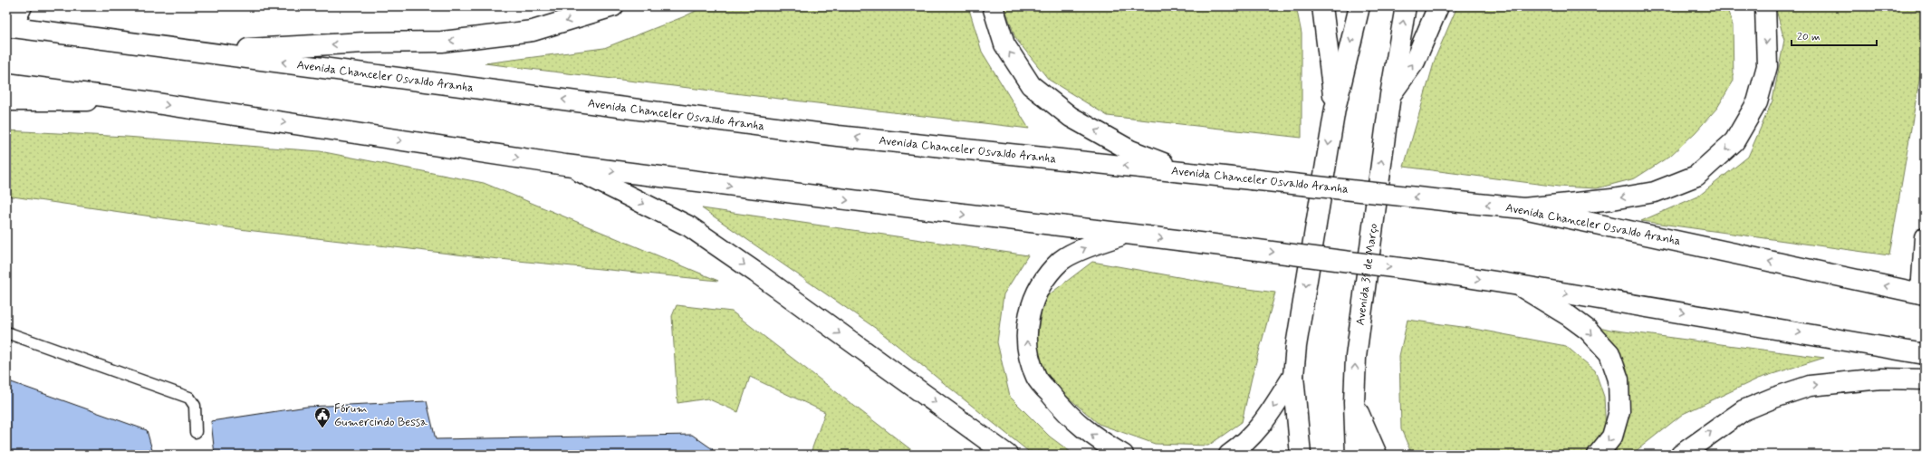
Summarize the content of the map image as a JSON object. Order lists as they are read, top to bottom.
{
  "streets": {
    "main road": ["Avenida Chanceler Osvaldo Aranha", "Avenida 31 de Março"]
  },
  "places": {
    "public building": ["Fórum Gumercindo Bessa"]
  },
  "scale_bar": "20 m"
}
